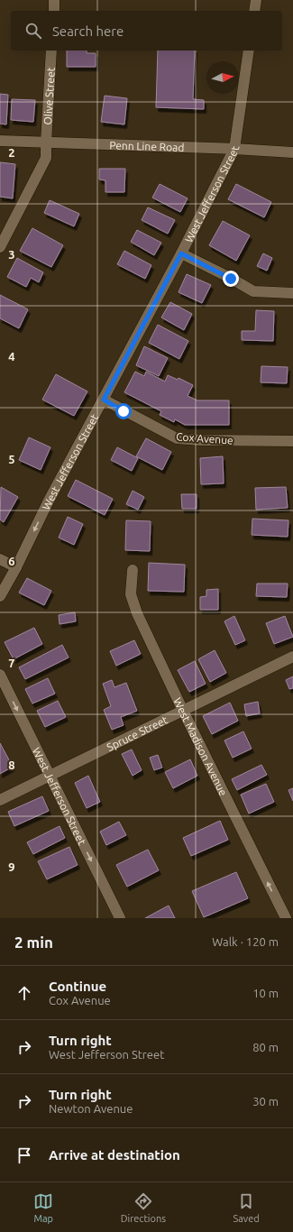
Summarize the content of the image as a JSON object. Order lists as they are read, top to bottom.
{
  "streets": {
    "street": [
      "Olive Street",
      "Penn Line Road",
      "West Jefferson Street",
      "Cox Avenue",
      "Spruce Street",
      "West Madison Avenue"
    ]
  },
  "crossings": [
    ["Olive Street", "Penn Line Road"],
    ["Penn Line Road", "West Jefferson Street"],
    ["West Jefferson Street", "Cox Avenue"],
    ["West Jefferson Street", "Spruce Street"],
    ["Spruce Street", "West Madison Avenue"]
  ],
  "one_way": ["West Jefferson Street", "West Madison Avenue"],
  "north": "right",
  "page": {
    "search": "Search here",
    "heading": ["2 min", "Walk · 120 m"],
    "list": [
      ["Continue", "Cox Avenue", "10 m"],
      ["Turn right", "West Jefferson Street", "80 m"],
      ["Turn right", "Newton Avenue", "30 m"],
      "Arrive at destination"
    ],
    "nav": ["Map", "Directions", "Saved"]
  },
  "grid": {
    "rows": [
      "2",
      "3",
      "4",
      "5",
      "6",
      "7",
      "8",
      "9"
    ]
  }
}
